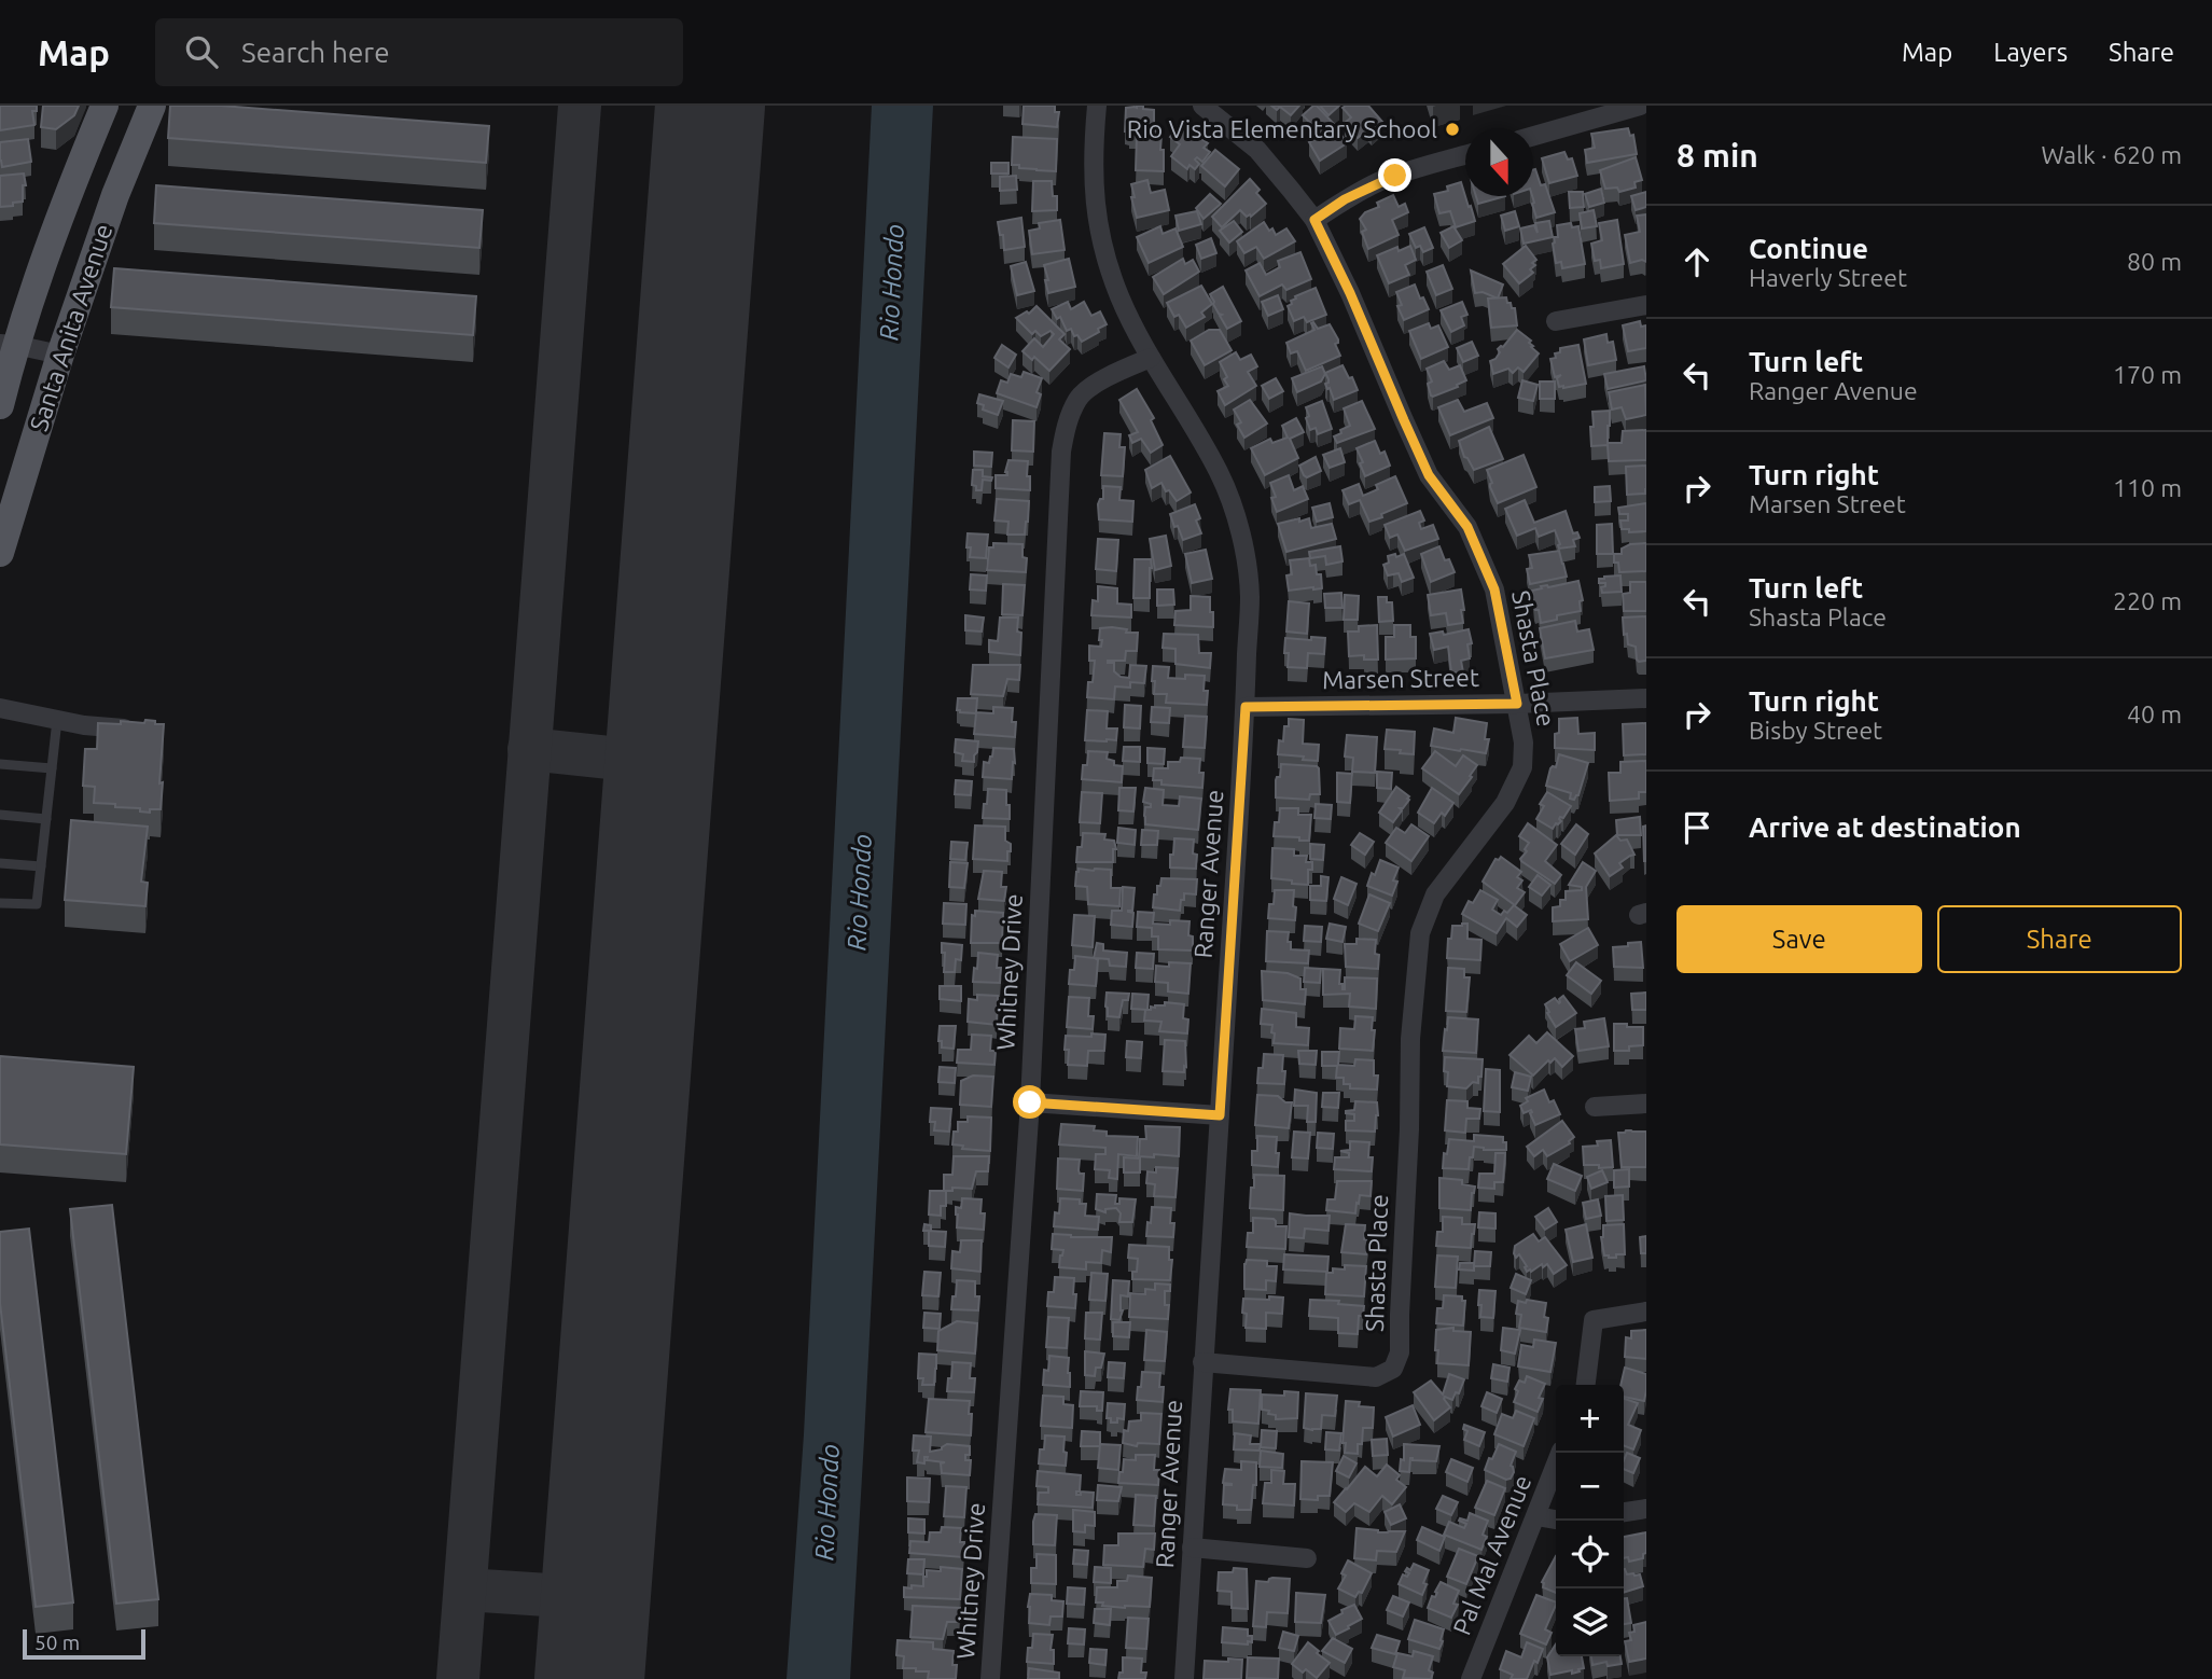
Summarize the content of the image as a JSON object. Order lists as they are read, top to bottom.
{
  "streets": {
    "main road": ["Santa Anita Avenue"],
    "street": [
      "Shasta Place",
      "Marsen Street",
      "Ranger Avenue",
      "Whitney Drive",
      "Pal Mal Avenue"
    ]
  },
  "crossings": [
    ["Shasta Place", "Marsen Street"],
    ["Shasta Place", "Ranger Avenue"],
    ["Marsen Street", "Ranger Avenue"],
    ["Ranger Avenue", "Whitney Drive"]
  ],
  "water": ["Rio Hondo"],
  "places": ["Rio Vista Elementary School"],
  "scale_bar": "50 m",
  "north": "bottom",
  "page": {
    "header": "Map",
    "search": "Search here",
    "nav": ["Map", "Layers", "Share"],
    "heading": ["8 min", "Walk · 620 m"],
    "list": [
      ["Continue", "Haverly Street", "80 m"],
      ["Turn left", "Ranger Avenue", "170 m"],
      ["Turn right", "Marsen Street", "110 m"],
      ["Turn left", "Shasta Place", "220 m"],
      ["Turn right", "Bisby Street", "40 m"],
      "Arrive at destination"
    ],
    "buttons": ["Save", "Share"],
    "map_buttons": ["+", "−"],
    "scale": "50 m"
  }
}
